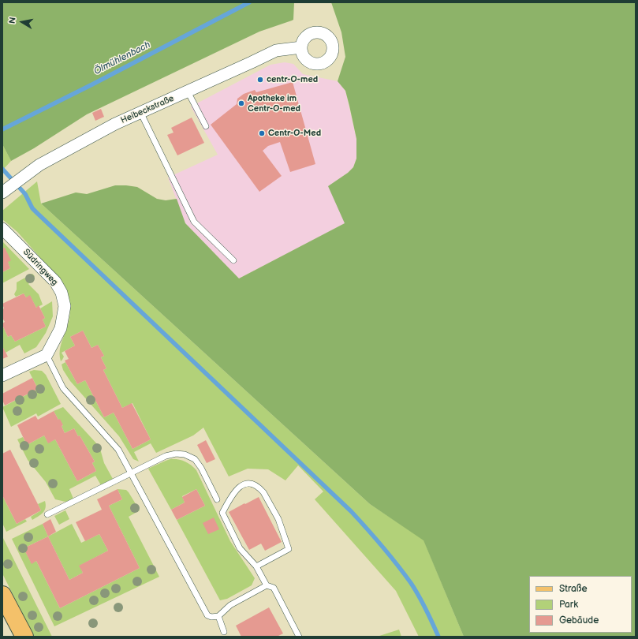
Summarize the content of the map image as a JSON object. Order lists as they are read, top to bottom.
{
  "streets": {
    "street": ["Heibeckstraße", "Südringweg"]
  },
  "water": ["Ölmühlenbach"],
  "places": ["centr-O-med", "Apotheke im Centr-O-med", "Centr-O-Med"],
  "legend": ["Straße", "Park", "Gebäude"],
  "north": "left"
}
